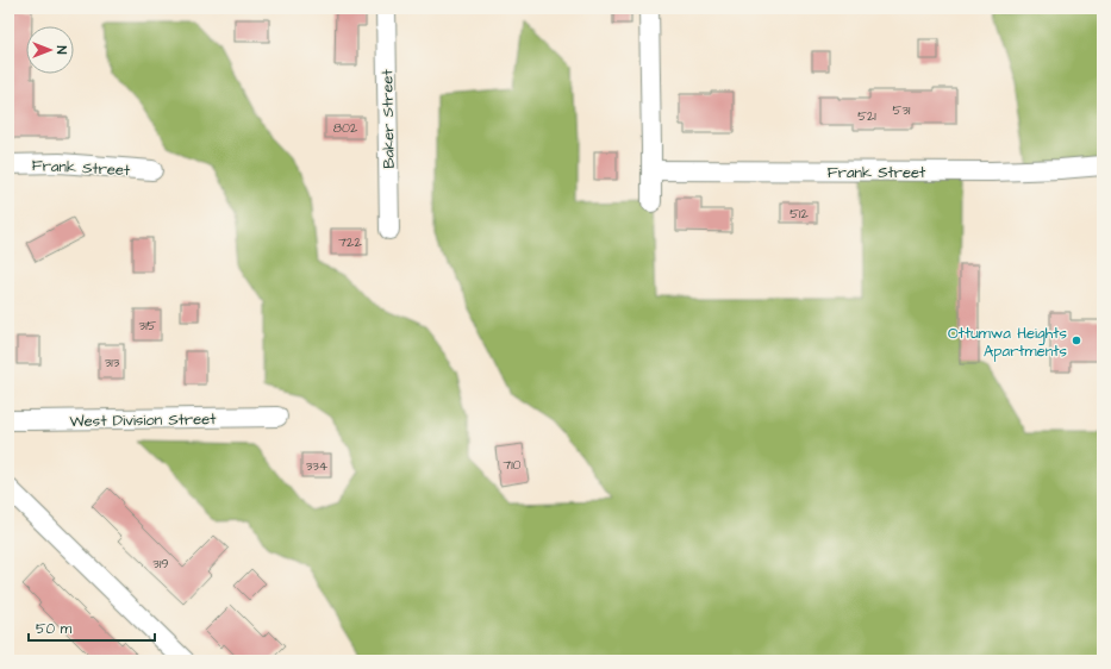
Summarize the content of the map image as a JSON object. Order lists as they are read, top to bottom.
{
  "streets": {
    "street": ["Baker Street", "Frank Street", "West Division Street"]
  },
  "places": ["Ottumwa Heights Apartments"],
  "house_numbers": [
    "531",
    "521",
    "802",
    "512",
    "722",
    "315",
    "313",
    "710",
    "334",
    "319"
  ],
  "scale_bar": "50 m",
  "north": "right"
}
